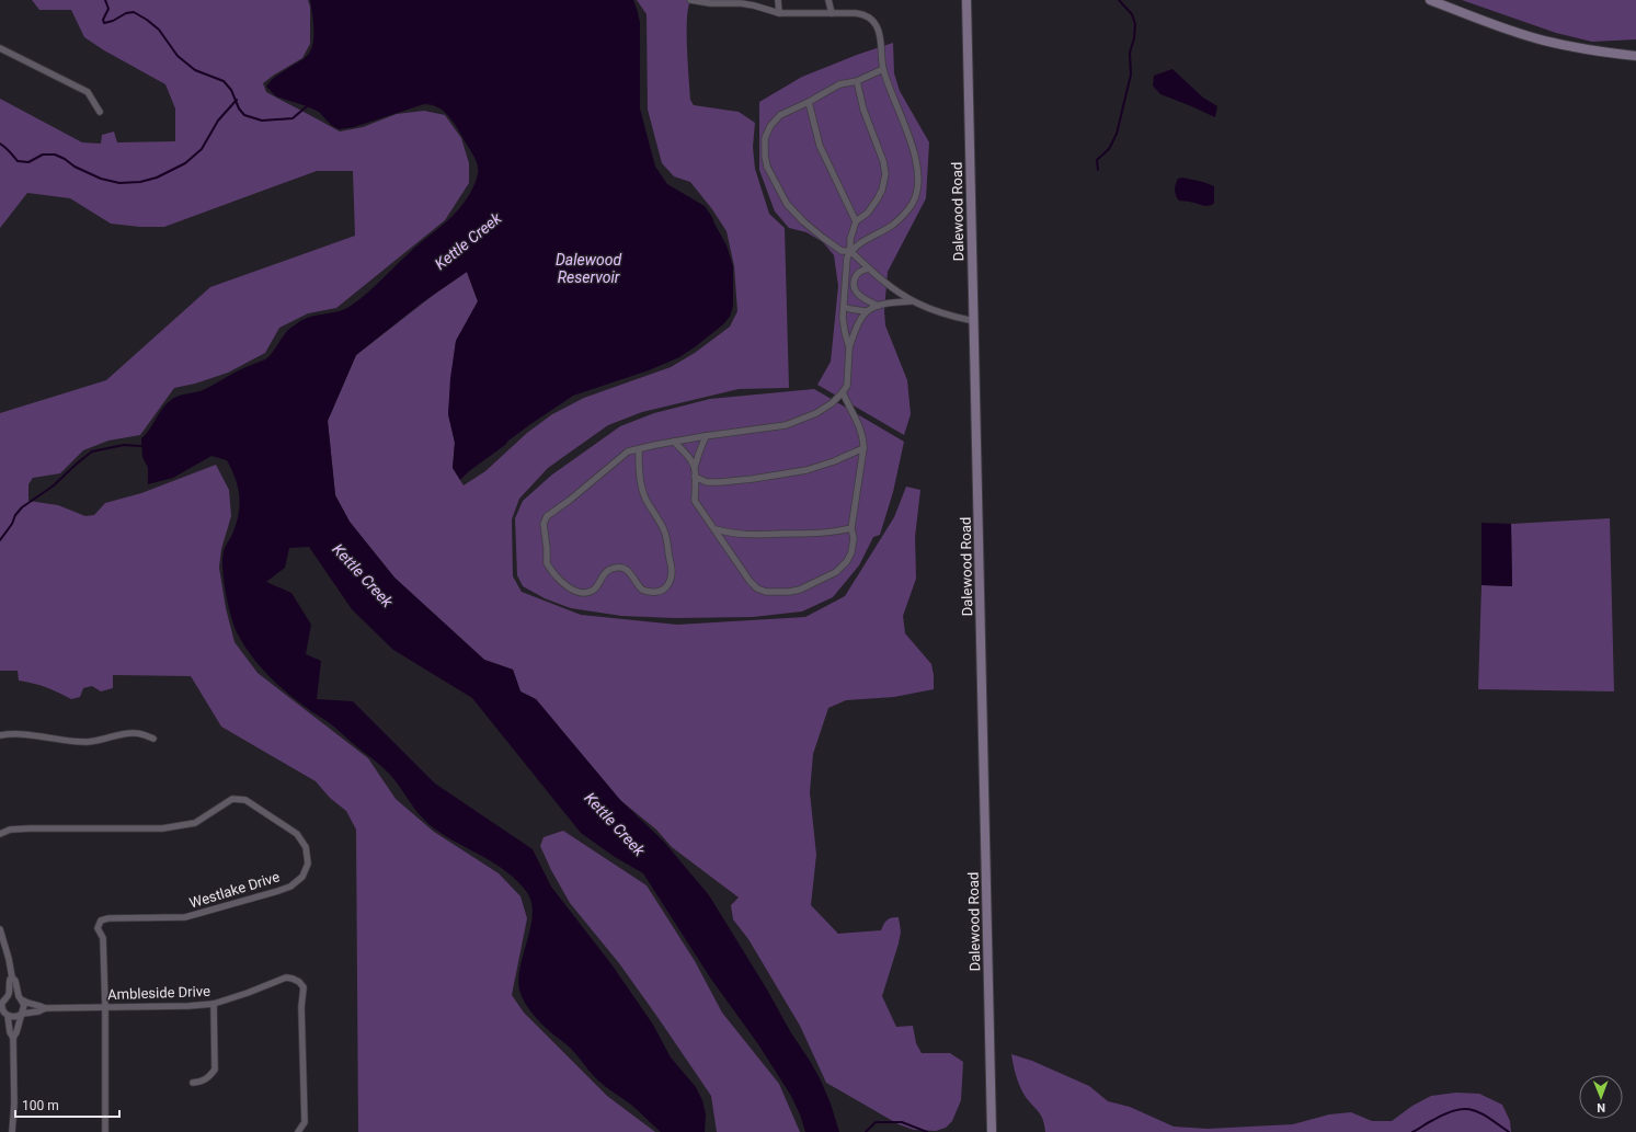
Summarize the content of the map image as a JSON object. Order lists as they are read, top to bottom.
{
  "streets": {
    "main road": ["Dalewood Road"],
    "street": ["Westlake Drive", "Ambleside Drive"]
  },
  "crossings": [
    ["Westlake Drive", "Ambleside Drive"]
  ],
  "water": ["Kettle Creek", "Dalewood Reservoir"],
  "scale_bar": "100 m",
  "north": "bottom"
}
